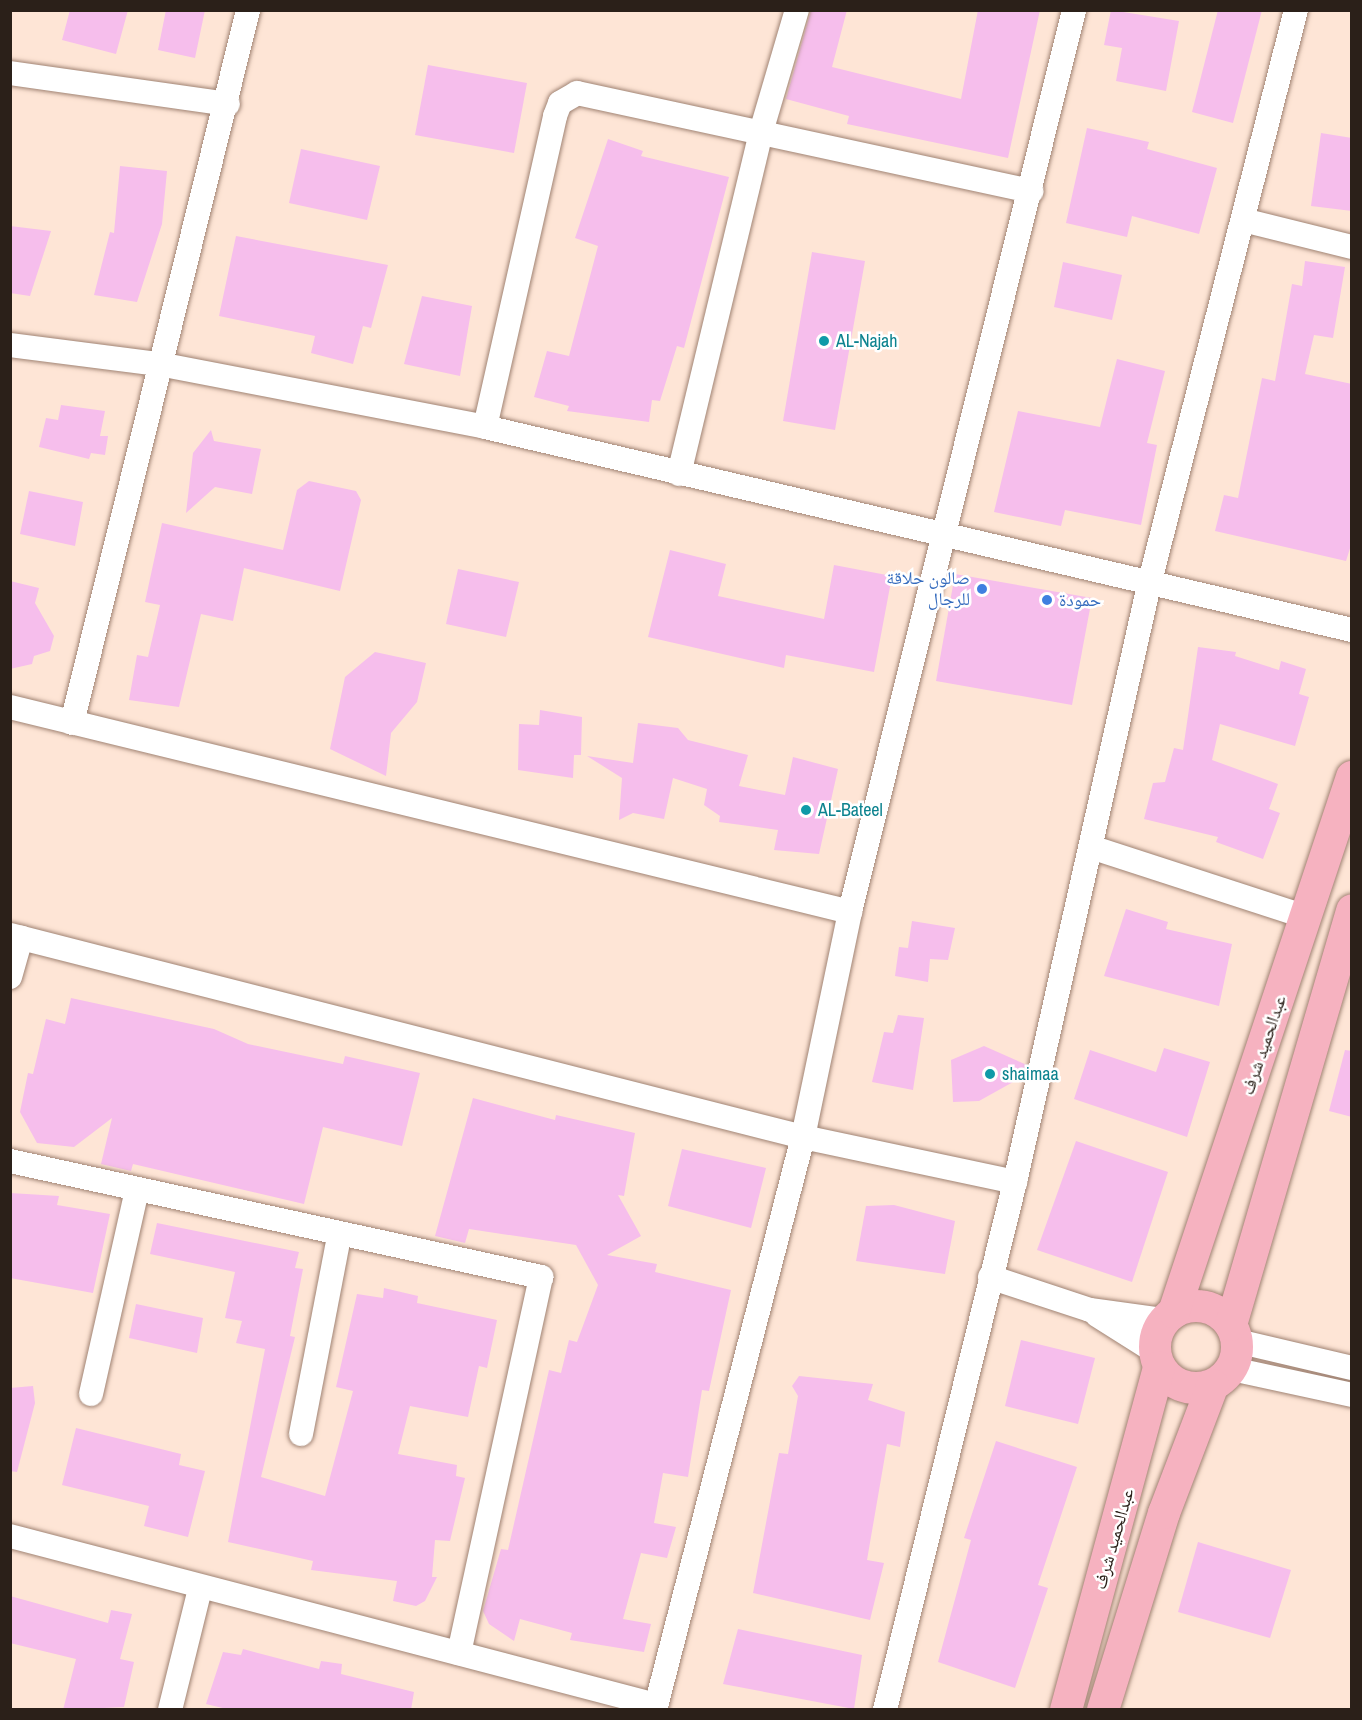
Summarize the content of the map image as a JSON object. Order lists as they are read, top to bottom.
{
  "streets": {
    "main road": ["عبدالحميد شرف"]
  },
  "places": [
    "AL-Najah",
    "صالون حلاقة للرجال",
    "حمودة",
    "AL-Bateel",
    "shaimaa"
  ]
}
